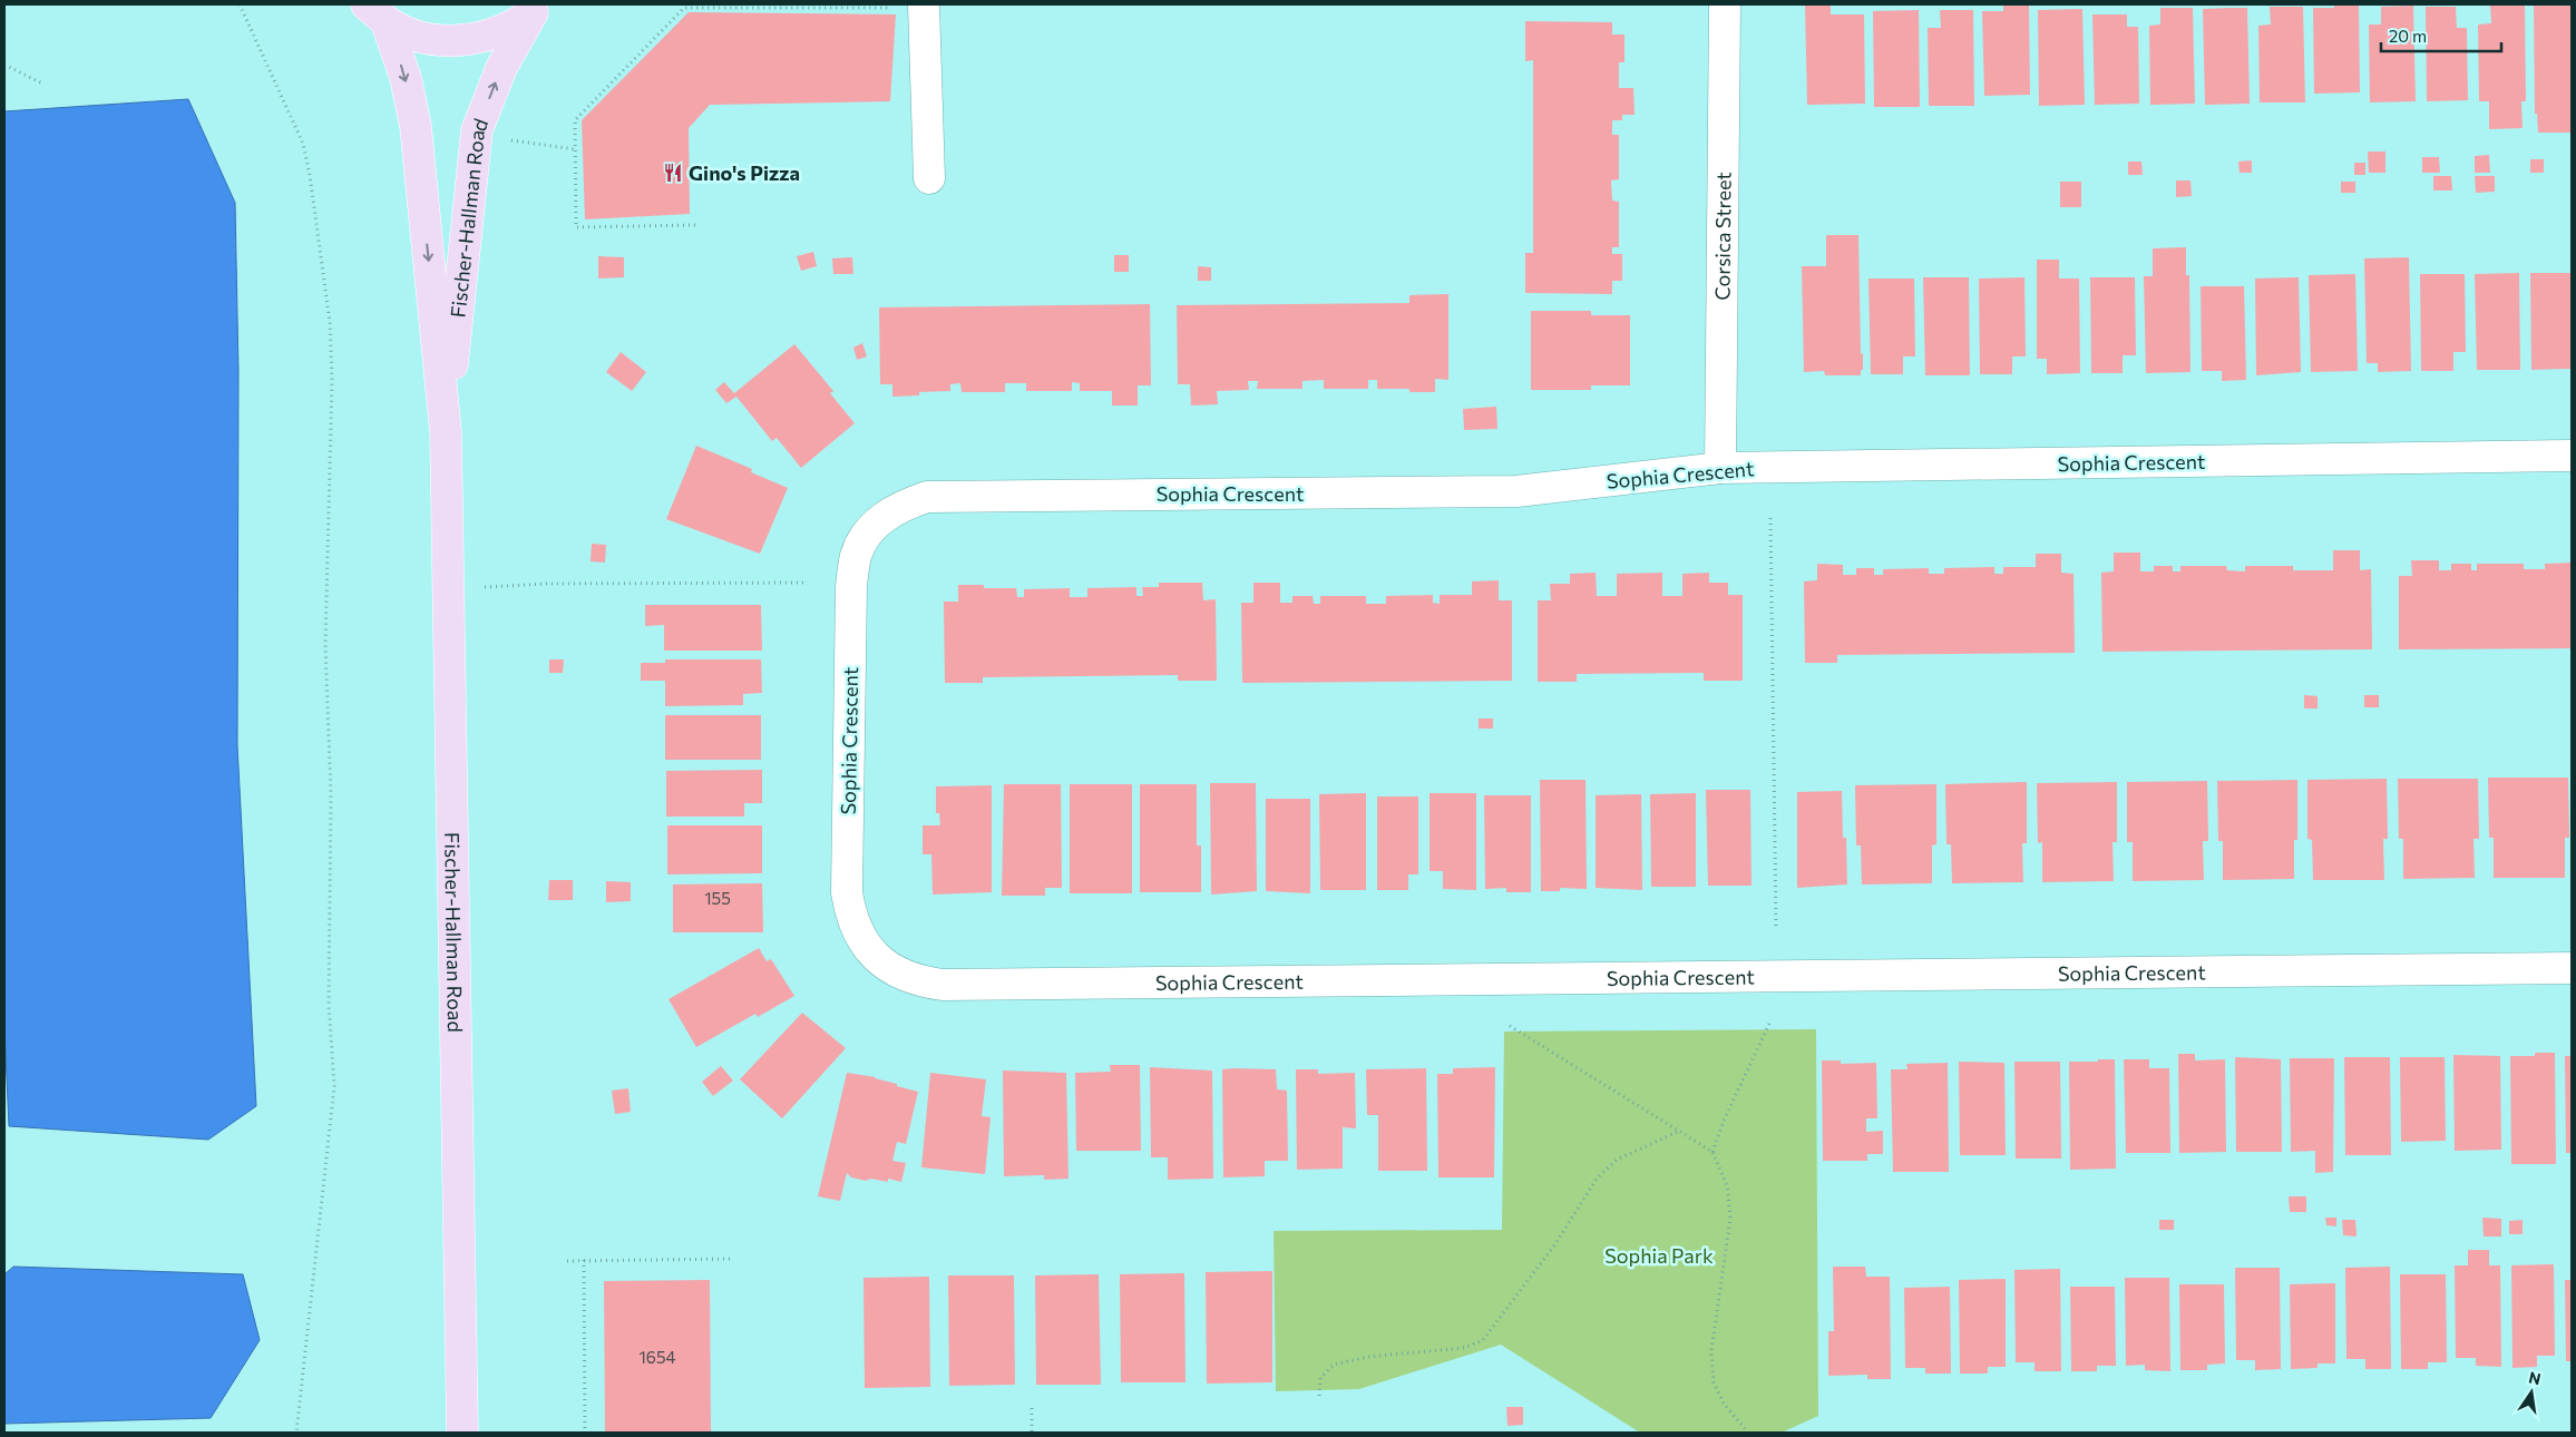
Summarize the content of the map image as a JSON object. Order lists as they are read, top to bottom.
{
  "streets": {
    "main road": ["Fischer-Hallman Road"],
    "street": ["Corsica Street", "Sophia Crescent"]
  },
  "crossings": [
    ["Corsica Street", "Sophia Crescent"]
  ],
  "parks": ["Sophia Park"],
  "places": {
    "restaurant": ["Gino's Pizza"]
  },
  "house_numbers": ["155", "1654"],
  "scale_bar": "20 m",
  "north": "top"
}
